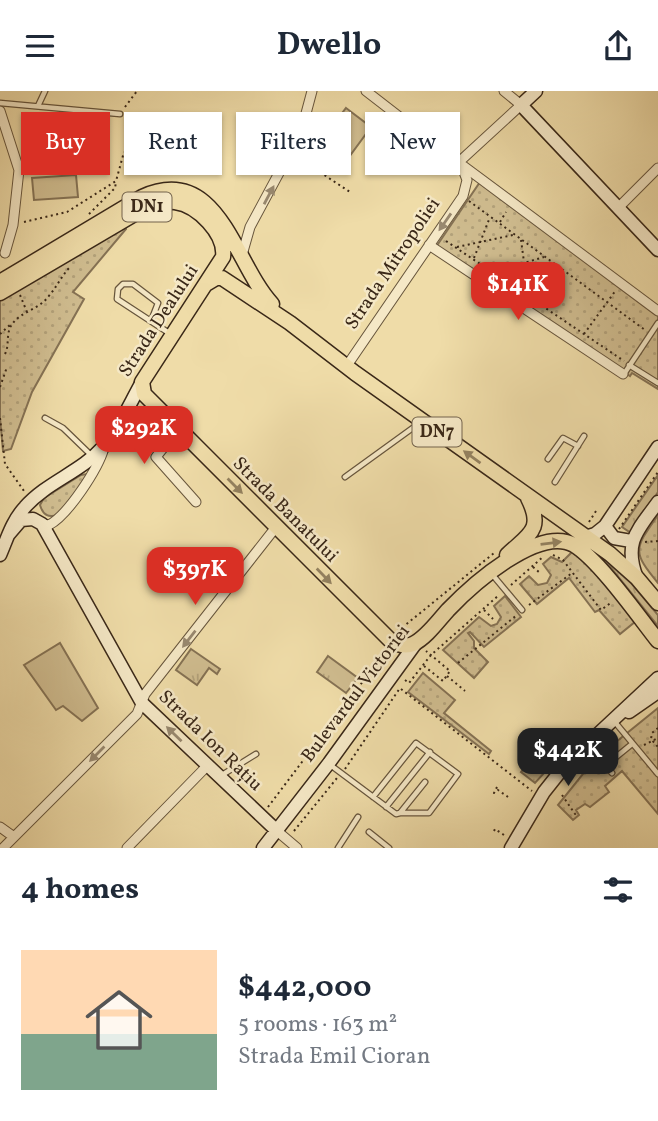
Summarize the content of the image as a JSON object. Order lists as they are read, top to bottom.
{
  "streets": {
    "main road": [
      "DN1",
      "Strada Dealului",
      "DN7",
      "Strada Banatului",
      "Bulevardul Victoriei"
    ],
    "street": ["Strada Mitropoliei", "Strada Ion Rațiu"]
  },
  "crossings": [
    ["Strada Mitropoliei", "DN7"],
    ["Strada Dealului", "DN7"],
    ["Strada Dealului", "Strada Banatului"],
    ["DN7", "Bulevardul Victoriei"],
    ["Bulevardul Victoriei", "Strada Ion Rațiu"]
  ],
  "one_way": ["Strada Banatului"],
  "page": {
    "header": "Dwello",
    "chip": [
      "Buy",
      "Rent",
      "Filters",
      "New"
    ],
    "price": [
      "$141K",
      "$292K",
      "$397K",
      "$442K"
    ],
    "heading": "4 homes",
    "list": [
      {
        "name": "$442,000",
        "note": "5 rooms · 163 m² · Strada Emil Cioran"
      }
    ]
  }
}
